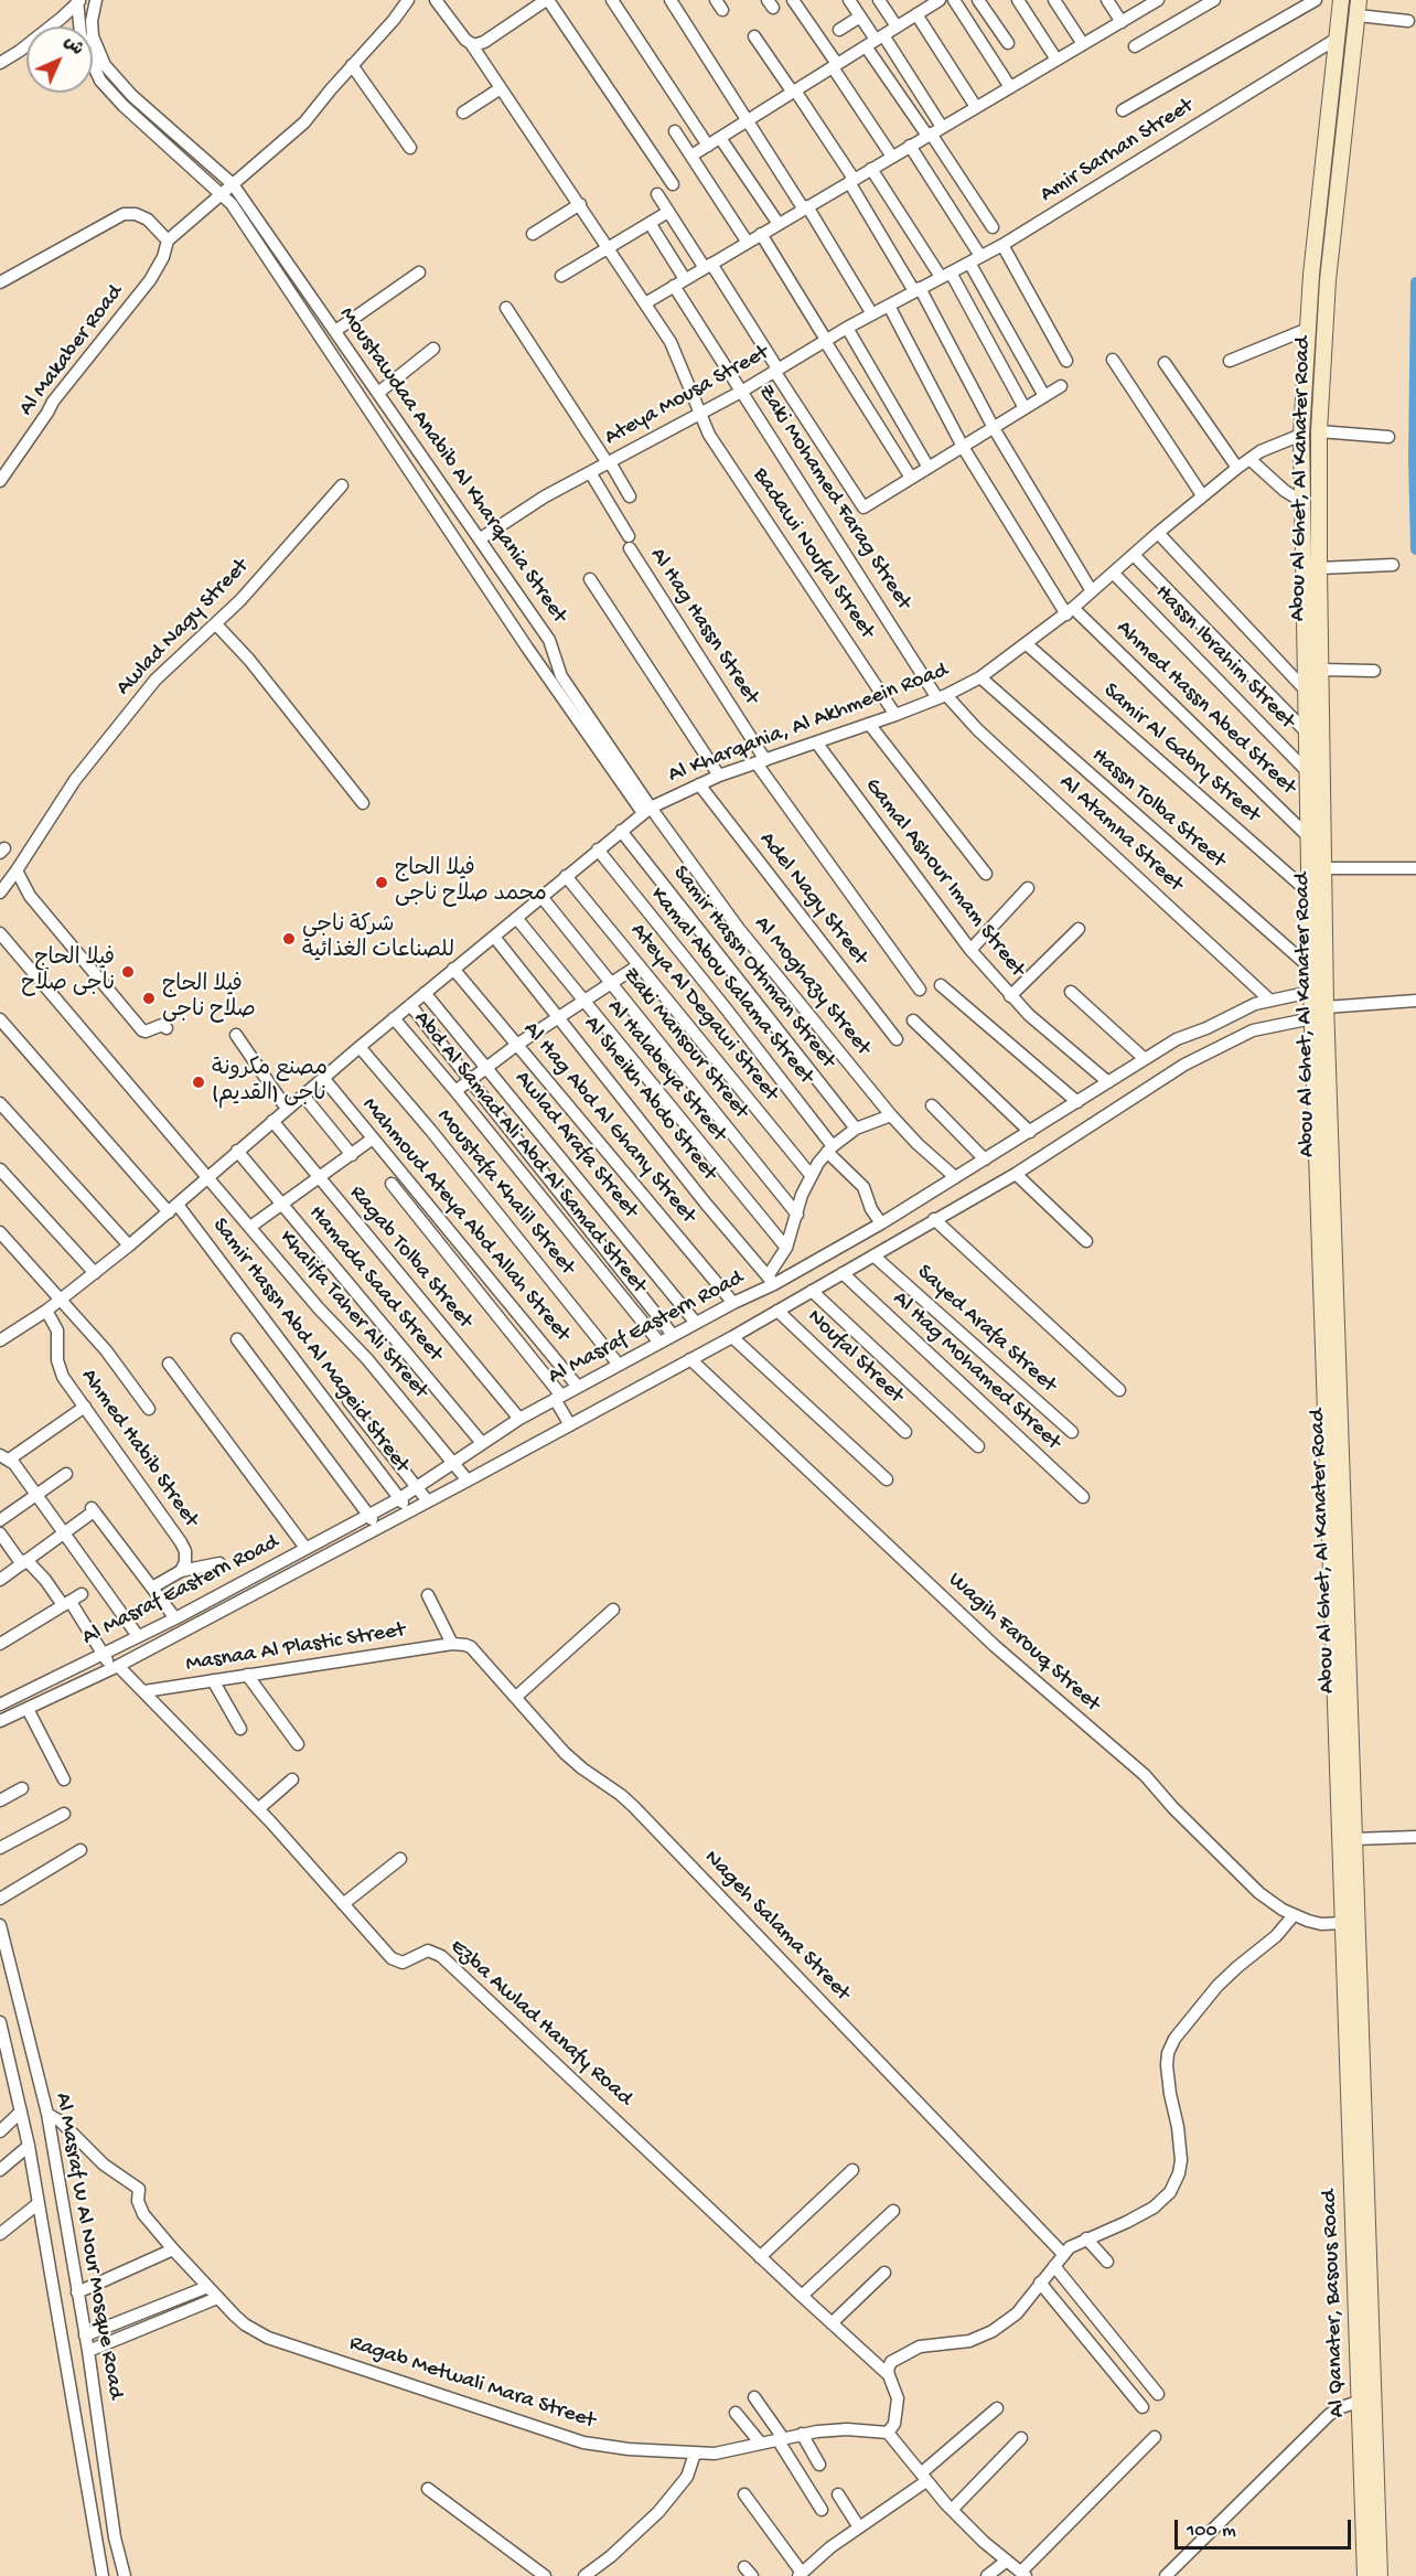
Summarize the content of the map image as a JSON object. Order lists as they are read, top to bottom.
{
  "streets": {
    "main road": ["Abou Al Ghet, Al Kanater Road", "Al Qanater, Basous Road"],
    "street": [
      "Amir Sarhan Street",
      "Al Makaber Road",
      "Ateya Mousa Street",
      "Moustawdaa Anabib Al Kharqania Street",
      "Zaki Mohamed Farag Street",
      "Badawi Noufal Street",
      "Al Hag Hassn Street",
      "Awlad Nagy Street",
      "Hassn Ibrahim Street",
      "Ahmed Hassn Abed Street",
      "Al Kharqania, Al Akhmeein Road",
      "Samir Al Gabry Street",
      "Hassn Tolba Street",
      "Al Atamna Street",
      "Gamal Ashour Imam Street",
      "Adel Nagy Street",
      "Samir Hassn Othman Street",
      "Kamal Abou Salama Street",
      "Al Moghazy Street",
      "Ateya Al Degawi Street",
      "Zaki Mansour Street",
      "Al Halabeya Street",
      "Al Sheikh Abdo Street",
      "Al Hag Abd Al Ghany Street",
      "Awlad Arafa Street",
      "Abd Al Samad Ali Abd Al Samad Street",
      "Moustafa Khalil Street",
      "Mahmoud Ateya Abd Allah Street",
      "Ragab Tolba Street",
      "Hamada Saad Street",
      "Khalifa Taher Ali Street",
      "Al Masraf Eastern Road",
      "Sayed Arafa Street",
      "Samir Hassn Abd Al Mageid Street",
      "Noufal Street",
      "Al Hag Mohamed Street",
      "Ahmed Habib Street",
      "Wagih Farouq Street",
      "Masnaa Al Plastic Street",
      "Nageh Salama Street",
      "Ezba Awlad Hanafy Road",
      "Al Masraf W Al Nour Mosque Road",
      "Ragab Metwali Mara Street"
    ]
  },
  "crossings": [
    ["Amir Sarhan Street", "Ateya Mousa Street"],
    ["Amir Sarhan Street", "Abou Al Ghet, Al Kanater Road"],
    ["Ateya Mousa Street", "Moustawdaa Anabib Al Kharqania Street"],
    ["Ateya Mousa Street", "Zaki Mohamed Farag Street"],
    ["Ateya Mousa Street", "Badawi Noufal Street"],
    ["Ateya Mousa Street", "Al Hag Hassn Street"],
    ["Ateya Mousa Street", "Ahmed Hassn Abed Street"],
    ["Moustawdaa Anabib Al Kharqania Street", "Al Kharqania, Al Akhmeein Road"],
    ["Moustawdaa Anabib Al Kharqania Street", "Al Moghazy Street"],
    ["Abou Al Ghet, Al Kanater Road", "Hassn Ibrahim Street"],
    ["Abou Al Ghet, Al Kanater Road", "Ahmed Hassn Abed Street"],
    ["Abou Al Ghet, Al Kanater Road", "Al Kharqania, Al Akhmeein Road"],
    ["Abou Al Ghet, Al Kanater Road", "Samir Al Gabry Street"],
    ["Abou Al Ghet, Al Kanater Road", "Hassn Tolba Street"],
    ["Abou Al Ghet, Al Kanater Road", "Al Masraf Eastern Road"],
    ["Abou Al Ghet, Al Kanater Road", "Wagih Farouq Street"],
    ["Abou Al Ghet, Al Kanater Road", "Al Qanater, Basous Road"],
    ["Zaki Mohamed Farag Street", "Al Kharqania, Al Akhmeein Road"],
    ["Zaki Mohamed Farag Street", "Al Atamna Street"],
    ["Badawi Noufal Street", "Al Kharqania, Al Akhmeein Road"],
    ["Al Hag Hassn Street", "Al Kharqania, Al Akhmeein Road"],
    ["Hassn Ibrahim Street", "Al Kharqania, Al Akhmeein Road"],
    ["Ahmed Hassn Abed Street", "Al Kharqania, Al Akhmeein Road"],
    ["Al Kharqania, Al Akhmeein Road", "Samir Al Gabry Street"],
    ["Al Kharqania, Al Akhmeein Road", "Hassn Tolba Street"],
    ["Al Kharqania, Al Akhmeein Road", "Al Atamna Street"],
    ["Al Kharqania, Al Akhmeein Road", "Gamal Ashour Imam Street"],
    ["Al Kharqania, Al Akhmeein Road", "Adel Nagy Street"],
    ["Al Kharqania, Al Akhmeein Road", "Samir Hassn Othman Street"],
    ["Al Kharqania, Al Akhmeein Road", "Kamal Abou Salama Street"],
    ["Al Kharqania, Al Akhmeein Road", "Al Moghazy Street"],
    ["Al Kharqania, Al Akhmeein Road", "Ateya Al Degawi Street"],
    ["Al Kharqania, Al Akhmeein Road", "Zaki Mansour Street"],
    ["Al Kharqania, Al Akhmeein Road", "Al Halabeya Street"],
    ["Al Kharqania, Al Akhmeein Road", "Al Sheikh Abdo Street"],
    ["Al Kharqania, Al Akhmeein Road", "Al Hag Abd Al Ghany Street"],
    ["Al Kharqania, Al Akhmeein Road", "Awlad Arafa Street"],
    ["Al Kharqania, Al Akhmeein Road", "Abd Al Samad Ali Abd Al Samad Street"],
    ["Al Kharqania, Al Akhmeein Road", "Moustafa Khalil Street"],
    ["Al Kharqania, Al Akhmeein Road", "Mahmoud Ateya Abd Allah Street"],
    ["Al Kharqania, Al Akhmeein Road", "Ragab Tolba Street"],
    ["Al Kharqania, Al Akhmeein Road", "Hamada Saad Street"],
    ["Al Kharqania, Al Akhmeein Road", "Khalifa Taher Ali Street"],
    ["Al Kharqania, Al Akhmeein Road", "Samir Hassn Abd Al Mageid Street"],
    ["Al Kharqania, Al Akhmeein Road", "Ahmed Habib Street"],
    ["Al Atamna Street", "Al Masraf Eastern Road"],
    ["Gamal Ashour Imam Street", "Al Masraf Eastern Road"],
    ["Kamal Abou Salama Street", "Al Masraf Eastern Road"],
    ["Al Moghazy Street", "Al Masraf Eastern Road"],
    ["Al Sheikh Abdo Street", "Al Masraf Eastern Road"],
    ["Al Hag Abd Al Ghany Street", "Al Masraf Eastern Road"],
    ["Awlad Arafa Street", "Al Masraf Eastern Road"],
    ["Abd Al Samad Ali Abd Al Samad Street", "Al Masraf Eastern Road"],
    ["Moustafa Khalil Street", "Al Masraf Eastern Road"],
    ["Mahmoud Ateya Abd Allah Street", "Al Masraf Eastern Road"],
    ["Ragab Tolba Street", "Al Masraf Eastern Road"],
    ["Hamada Saad Street", "Al Masraf Eastern Road"],
    ["Khalifa Taher Ali Street", "Al Masraf Eastern Road"],
    ["Al Masraf Eastern Road", "Sayed Arafa Street"],
    ["Al Masraf Eastern Road", "Samir Hassn Abd Al Mageid Street"],
    ["Al Masraf Eastern Road", "Noufal Street"],
    ["Al Masraf Eastern Road", "Al Hag Mohamed Street"],
    ["Al Masraf Eastern Road", "Wagih Farouq Street"],
    ["Al Masraf Eastern Road", "Ezba Awlad Hanafy Road"],
    ["Masnaa Al Plastic Street", "Nageh Salama Street"],
    ["Masnaa Al Plastic Street", "Ezba Awlad Hanafy Road"],
    ["Al Masraf W Al Nour Mosque Road", "Ragab Metwali Mara Street"]
  ],
  "places": [
    "فيلا الحاج محمد صلاح ناجى",
    "شركة ناجى للصناعات الغذائية",
    "فيلا الحاج ناجى صلاح",
    "فيلا الحاج صلاح ناجى",
    "مصنع مكرونة ناجى (القديم)"
  ],
  "scale_bar": "100 m",
  "north": "top right"
}
